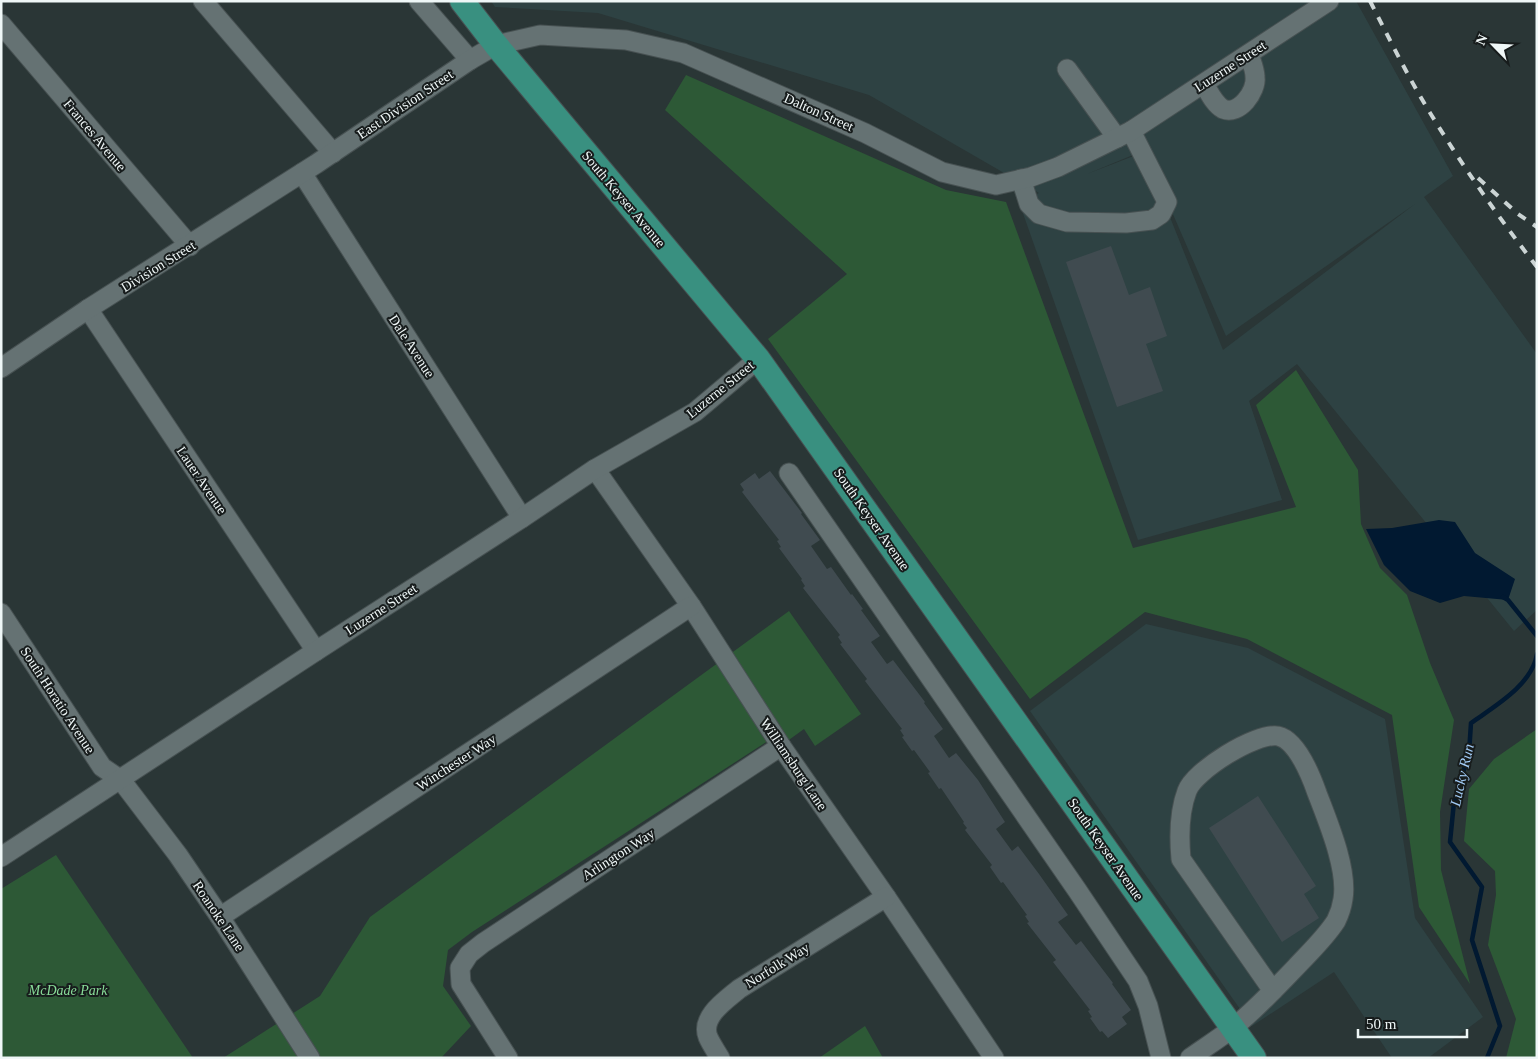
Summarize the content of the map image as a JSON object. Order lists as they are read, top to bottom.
{
  "streets": {
    "main road": ["South Keyser Avenue"],
    "street": [
      "Luzerne Street",
      "East Division Street",
      "Dalton Street",
      "Frances Avenue",
      "Division Street",
      "Dale Avenue",
      "Lauer Avenue",
      "South Horatio Avenue",
      "Winchester Way",
      "Williamsburg Lane",
      "Arlington Way",
      "Roanoke Lane",
      "Norfolk Way"
    ]
  },
  "crossings": [
    ["Luzerne Street", "Dalton Street"],
    ["Luzerne Street", "South Keyser Avenue"],
    ["Luzerne Street", "Dale Avenue"],
    ["Luzerne Street", "Lauer Avenue"],
    ["Luzerne Street", "South Horatio Avenue"],
    ["Luzerne Street", "Williamsburg Lane"],
    ["Luzerne Street", "Roanoke Lane"],
    ["East Division Street", "Dalton Street"],
    ["East Division Street", "South Keyser Avenue"],
    ["East Division Street", "Division Street"],
    ["East Division Street", "Dale Avenue"],
    ["Dalton Street", "South Keyser Avenue"],
    ["Frances Avenue", "Division Street"],
    ["Division Street", "Dale Avenue"],
    ["Division Street", "Lauer Avenue"],
    ["South Horatio Avenue", "Roanoke Lane"],
    ["Winchester Way", "Williamsburg Lane"],
    ["Winchester Way", "Roanoke Lane"],
    ["Williamsburg Lane", "Arlington Way"],
    ["Williamsburg Lane", "Norfolk Way"]
  ],
  "water": ["Lucky Run"],
  "parks": ["McDade Park"],
  "scale_bar": "50 m",
  "north": "top left"
}
